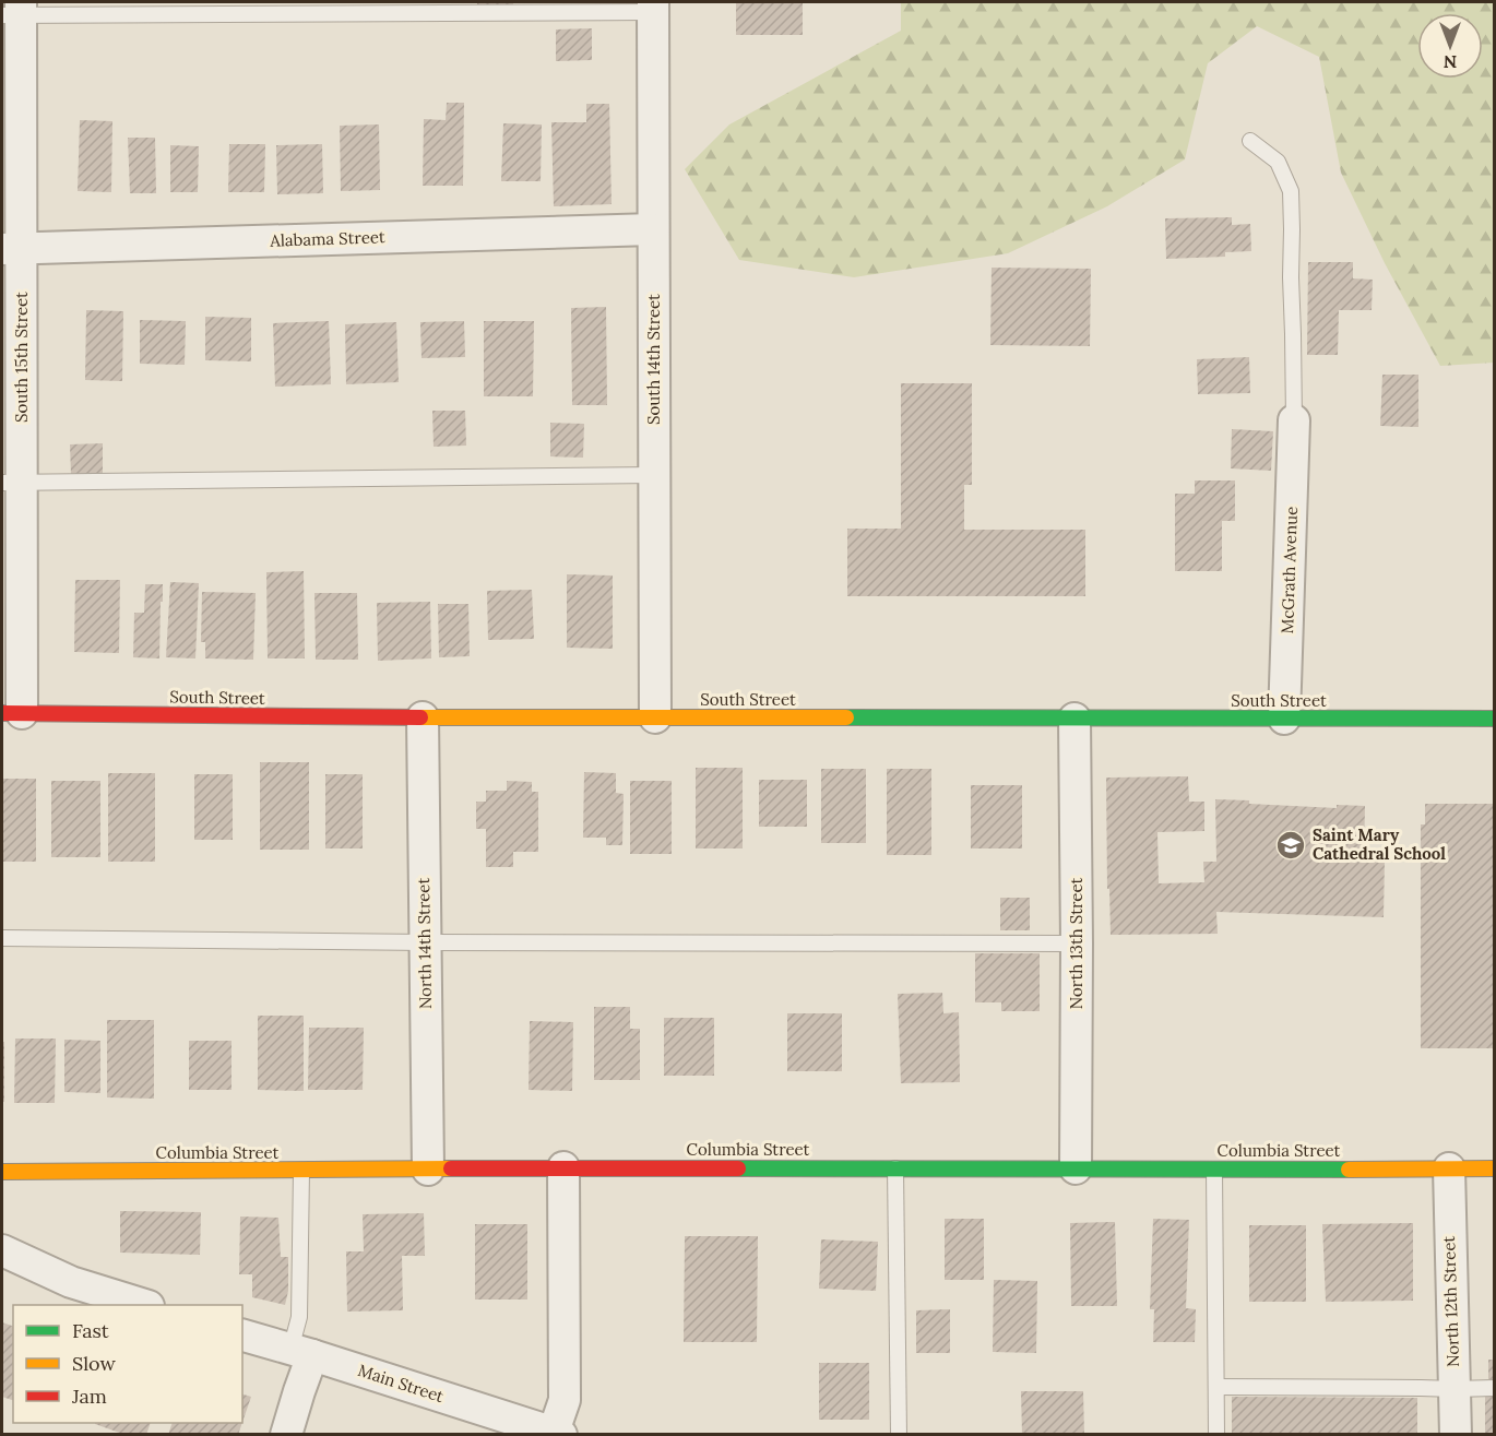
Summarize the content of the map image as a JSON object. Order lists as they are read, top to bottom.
{
  "streets": {
    "main road": ["South Street", "Columbia Street"],
    "street": [
      "Alabama Street",
      "South 15th Street",
      "South 14th Street",
      "McGrath Avenue",
      "North 14th Street",
      "North 13th Street",
      "North 12th Street",
      "Main Street"
    ]
  },
  "crossings": [
    ["Alabama Street", "South 15th Street"],
    ["Alabama Street", "South 14th Street"],
    ["South 15th Street", "South Street"],
    ["South 14th Street", "South Street"],
    ["McGrath Avenue", "South Street"],
    ["South Street", "North 14th Street"],
    ["South Street", "North 13th Street"],
    ["North 14th Street", "Columbia Street"],
    ["North 13th Street", "Columbia Street"],
    ["Columbia Street", "North 12th Street"]
  ],
  "places": {
    "school or university": ["Saint Mary Cathedral School"]
  },
  "legend": ["Fast", "Slow", "Jam"],
  "north": "bottom"
}
